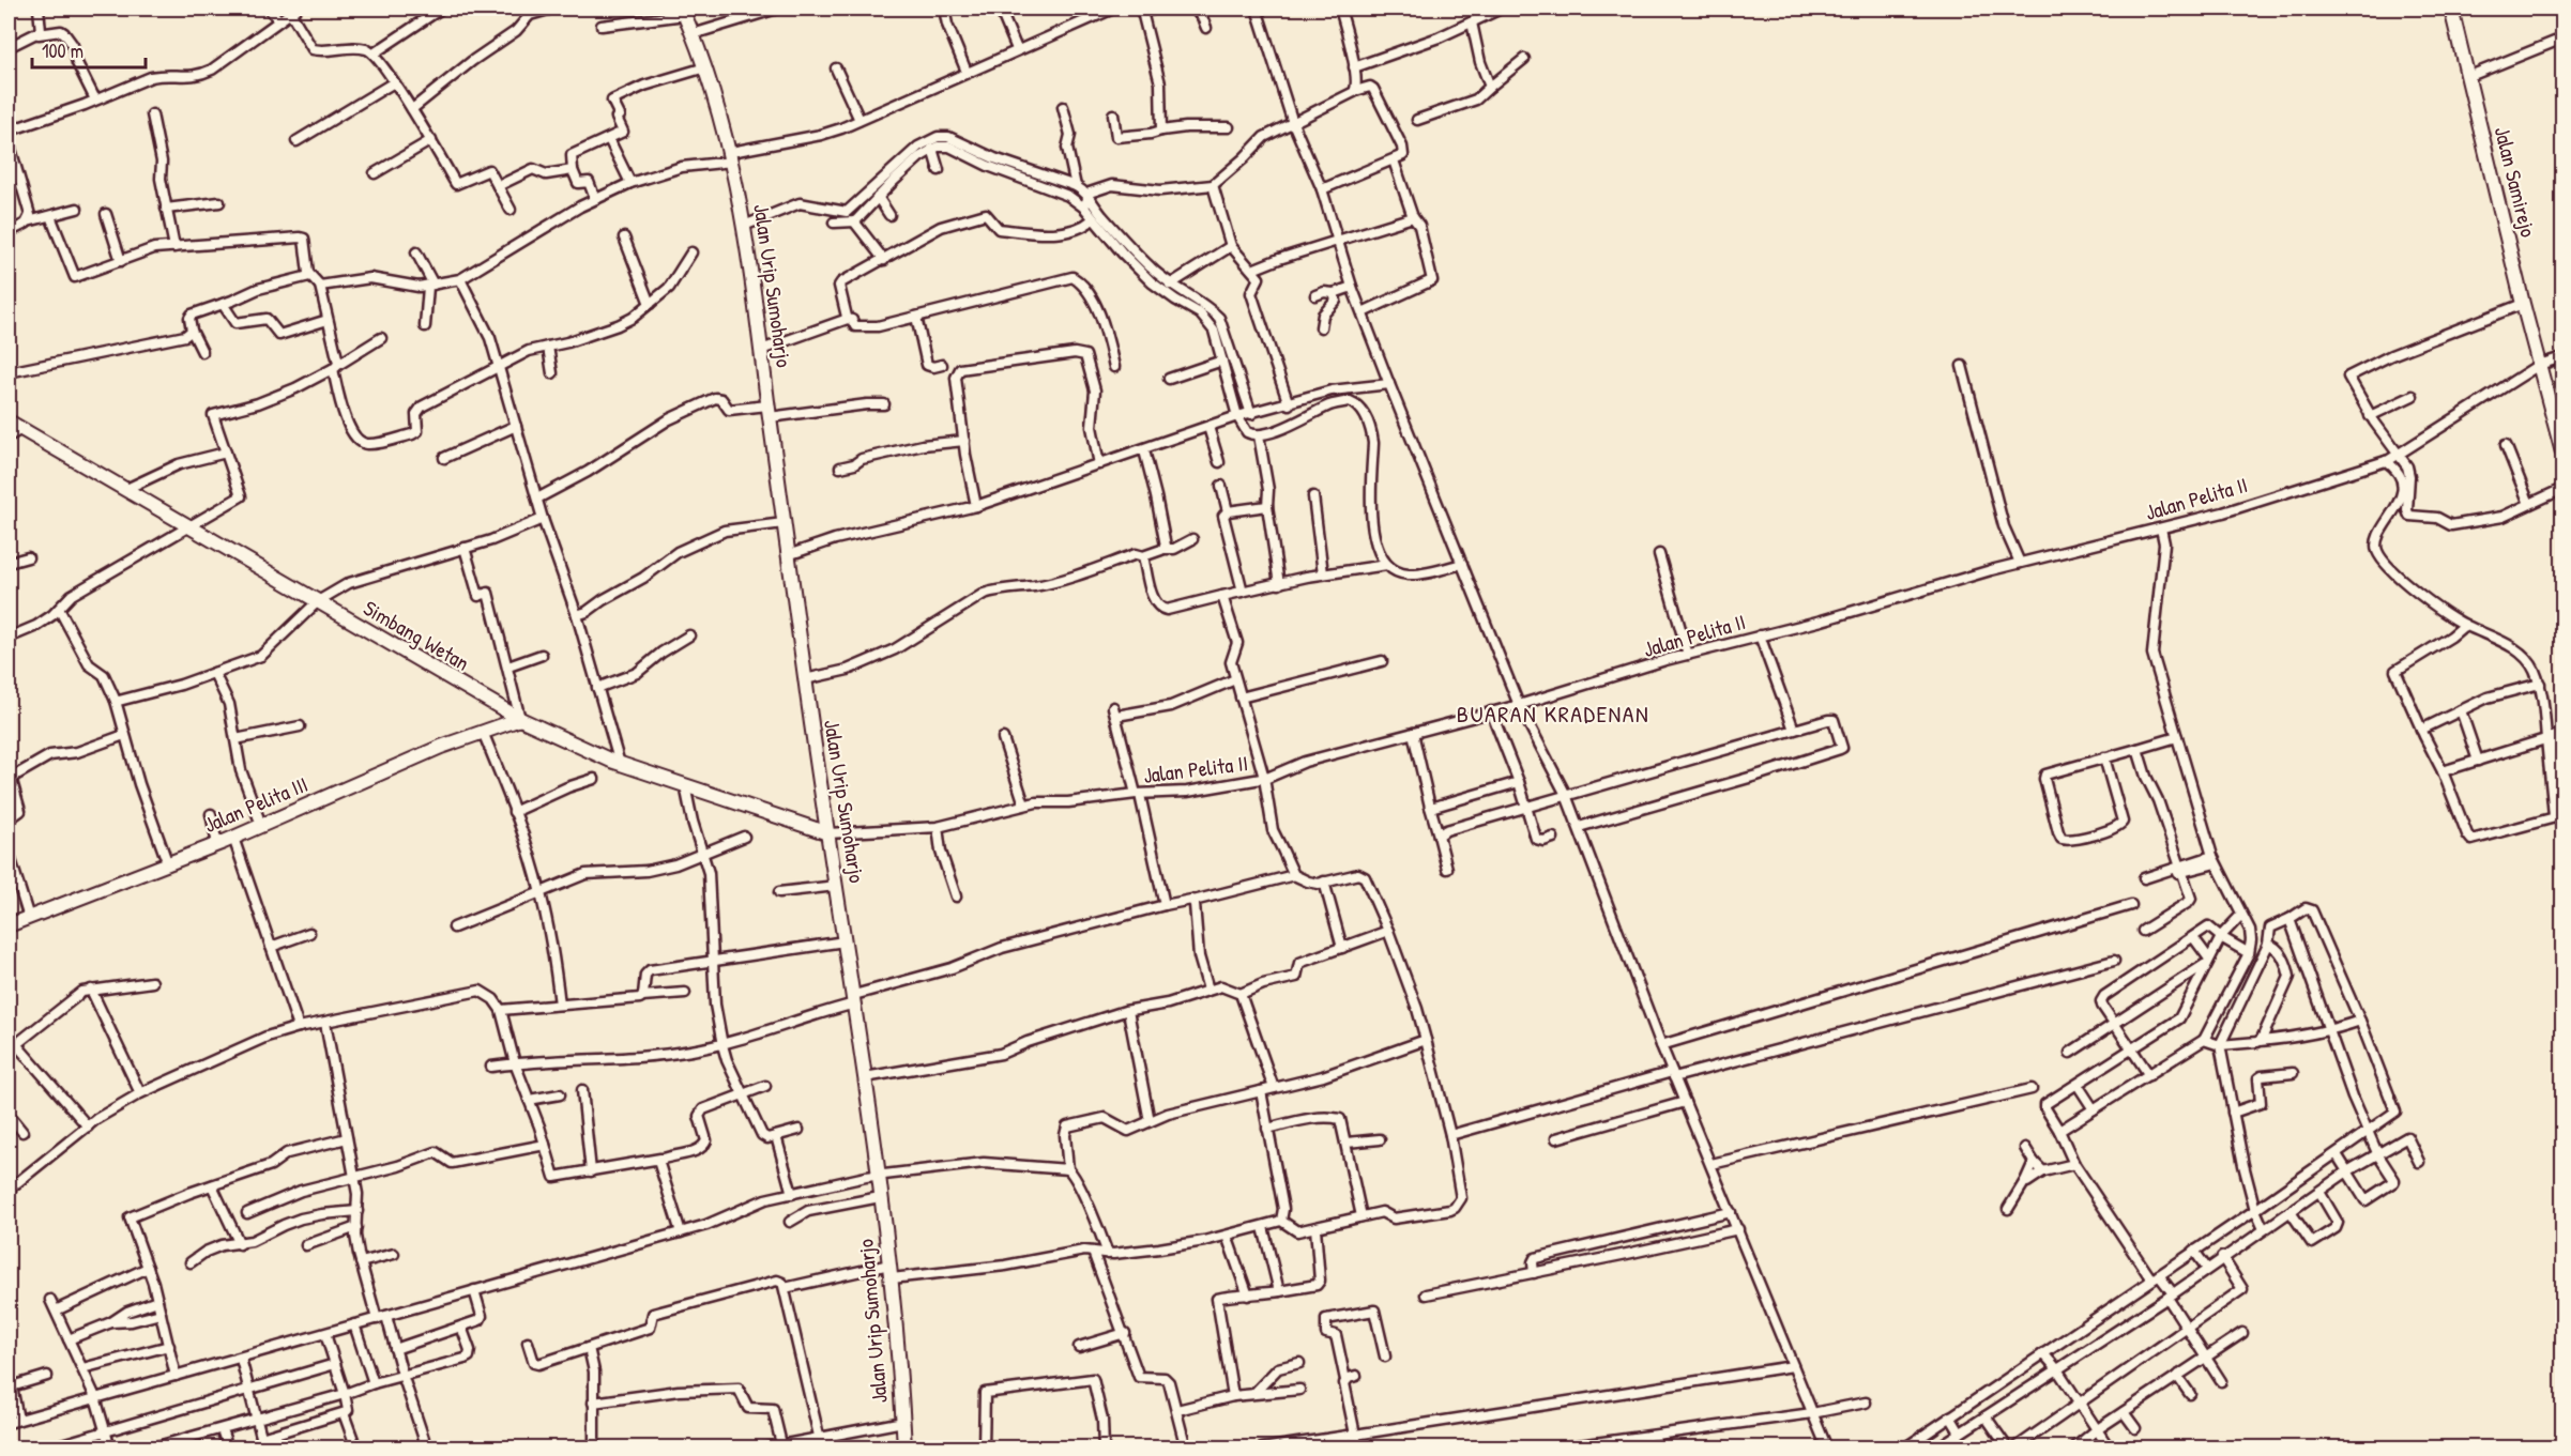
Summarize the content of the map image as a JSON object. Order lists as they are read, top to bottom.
{
  "streets": {
    "street": [
      "Jalan Samirejo",
      "Jalan Urip Sumoharjo",
      "Jalan Pelita II",
      "Simbang Wetan",
      "Jalan Pelita III"
    ]
  },
  "crossings": [
    ["Jalan Samirejo", "Jalan Pelita II"],
    ["Jalan Urip Sumoharjo", "Jalan Pelita II"],
    ["Jalan Urip Sumoharjo", "Simbang Wetan"],
    ["Jalan Pelita II", "Simbang Wetan"],
    ["Simbang Wetan", "Jalan Pelita III"]
  ],
  "districts": ["BUARAN KRADENAN"],
  "scale_bar": "100 m"
}
